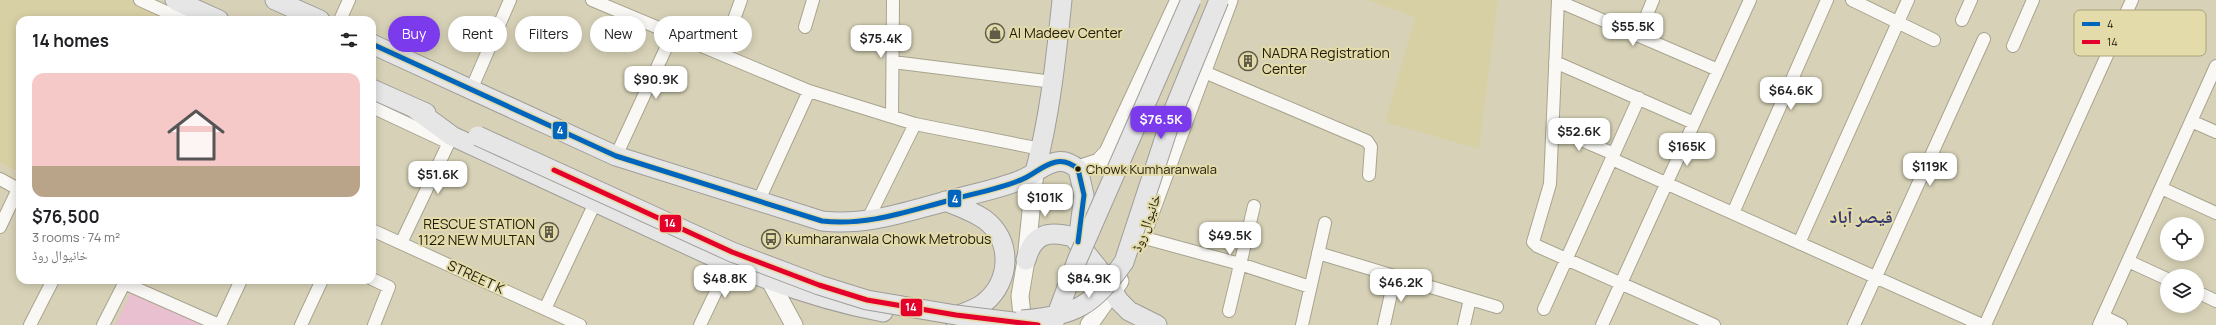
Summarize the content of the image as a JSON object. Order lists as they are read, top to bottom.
{
  "streets": {
    "street": ["خانیوال روڈ", "STREET K"]
  },
  "districts": ["قیصر آباد"],
  "places": {
    "shop": ["Al Madeev Center"],
    "building": ["NADRA Registration Center", "RESCUE STATION 1122 NEW MULTAN"],
    "other": ["Chowk Kumharanwala"],
    "bus stop": ["Kumharanwala Chowk Metrobus"]
  },
  "lines": ["transit line 4", "transit line 14"],
  "legend": ["4", "14"],
  "page": {
    "price": [
      "$55.5K",
      "$75.4K",
      "$90.9K",
      "$64.6K",
      "$76.5K",
      "$52.6K",
      "$165K",
      "$119K",
      "$51.6K",
      "$101K",
      "$49.5K",
      "$48.8K",
      "$84.9K",
      "$46.2K"
    ],
    "chip": [
      "Buy",
      "Rent",
      "Filters",
      "New",
      "Apartment"
    ],
    "heading": "14 homes",
    "list": [
      {
        "name": "$76,500",
        "note": "3 rooms · 74 m² · خانیوال روڈ"
      }
    ]
  }
}
